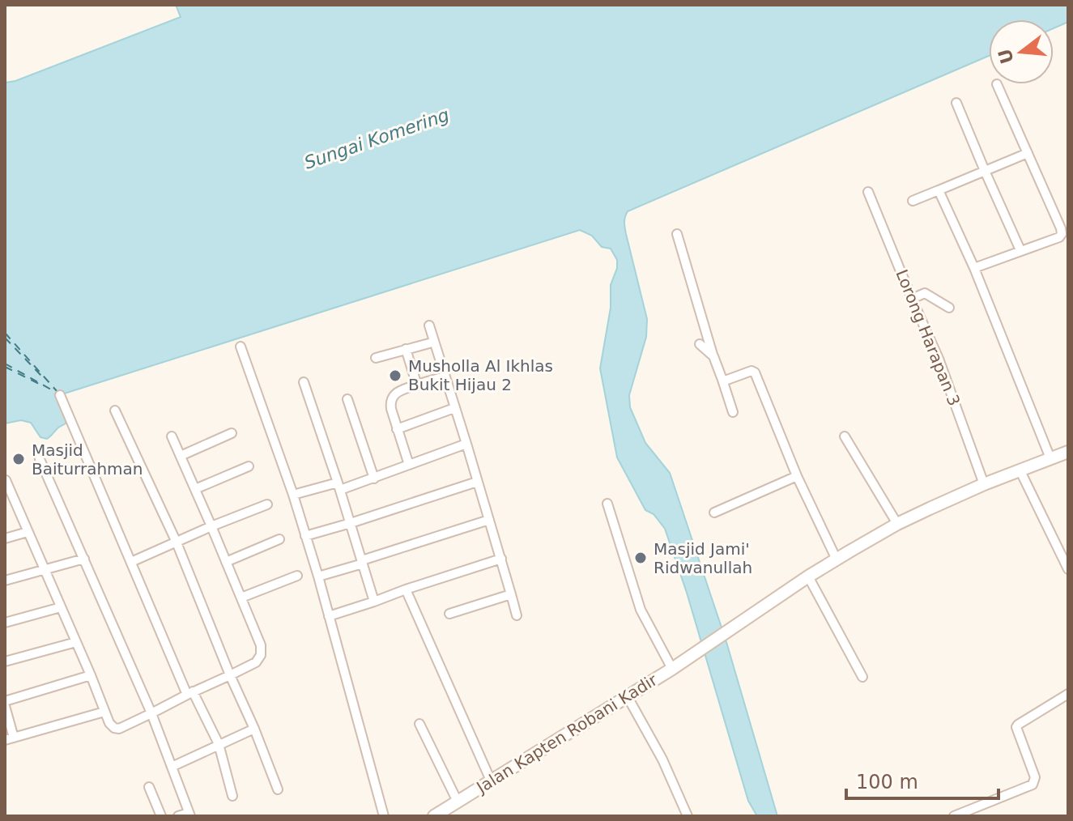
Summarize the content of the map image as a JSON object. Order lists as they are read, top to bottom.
{
  "streets": {
    "main road": ["Jalan Kapten Robani Kadir"],
    "street": ["Lorong Harapan 3"]
  },
  "crossings": [
    ["Lorong Harapan 3", "Jalan Kapten Robani Kadir"]
  ],
  "water": ["Sungai Komering"],
  "places": ["Musholla Al Ikhlas Bukit Hijau 2", "Masjid Baiturrahman", "Masjid Jami' Ridwanullah"],
  "scale_bar": "100 m",
  "north": "left"
}
